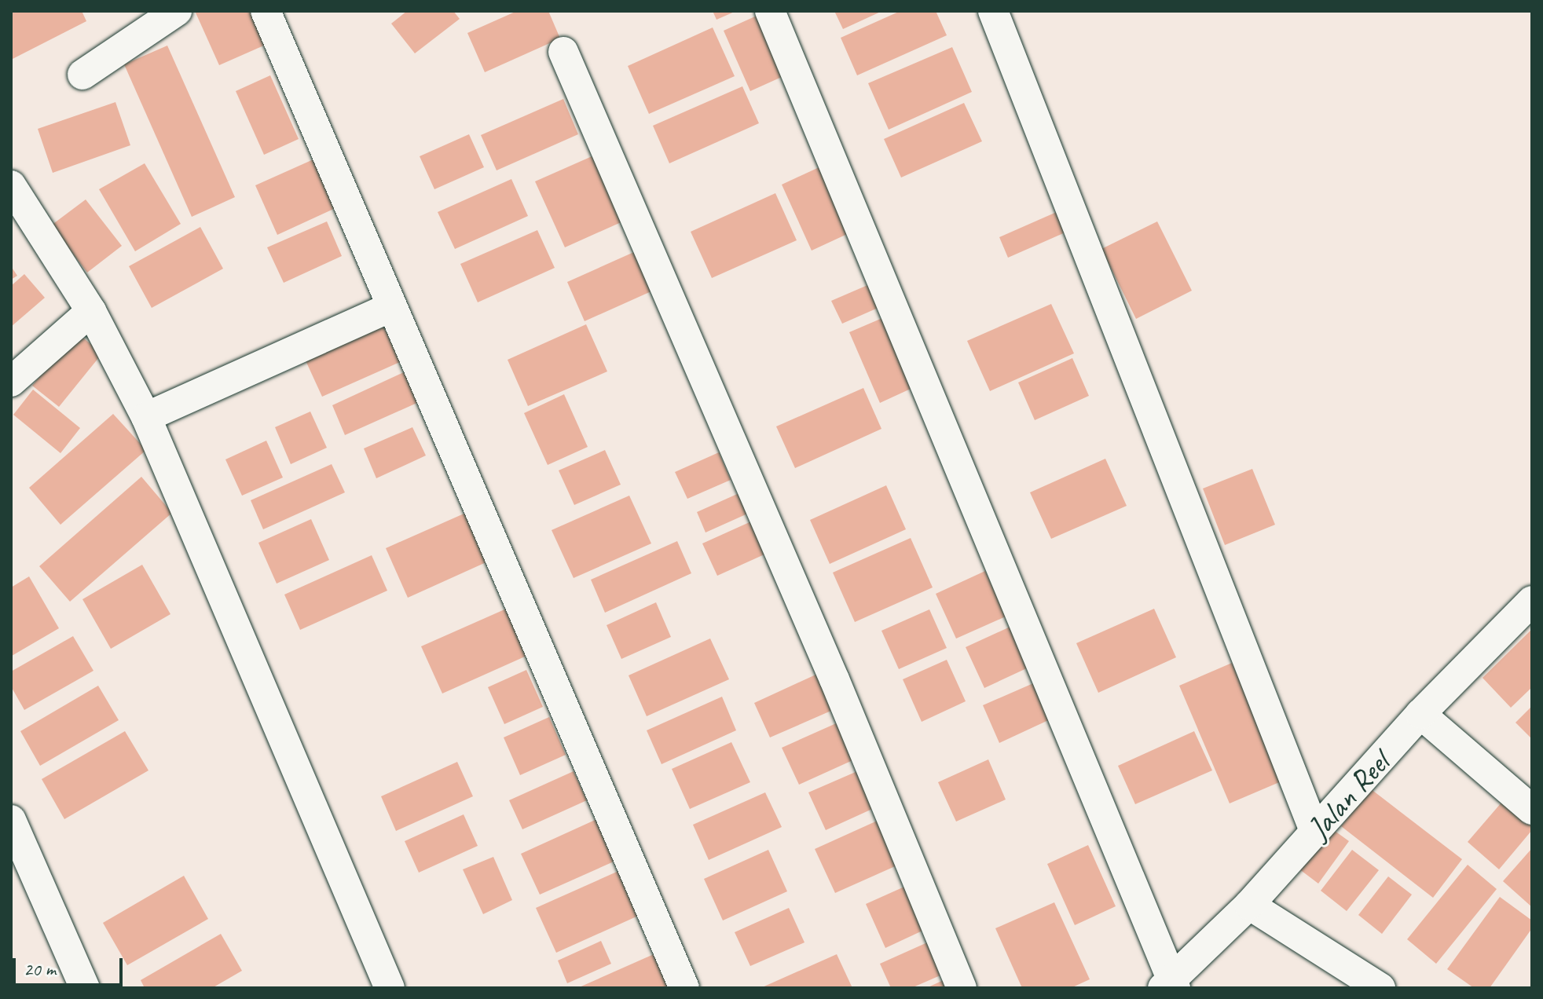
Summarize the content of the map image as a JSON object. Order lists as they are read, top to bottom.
{
  "streets": {
    "street": ["Jalan Reel"]
  },
  "scale_bar": "20 m"
}
